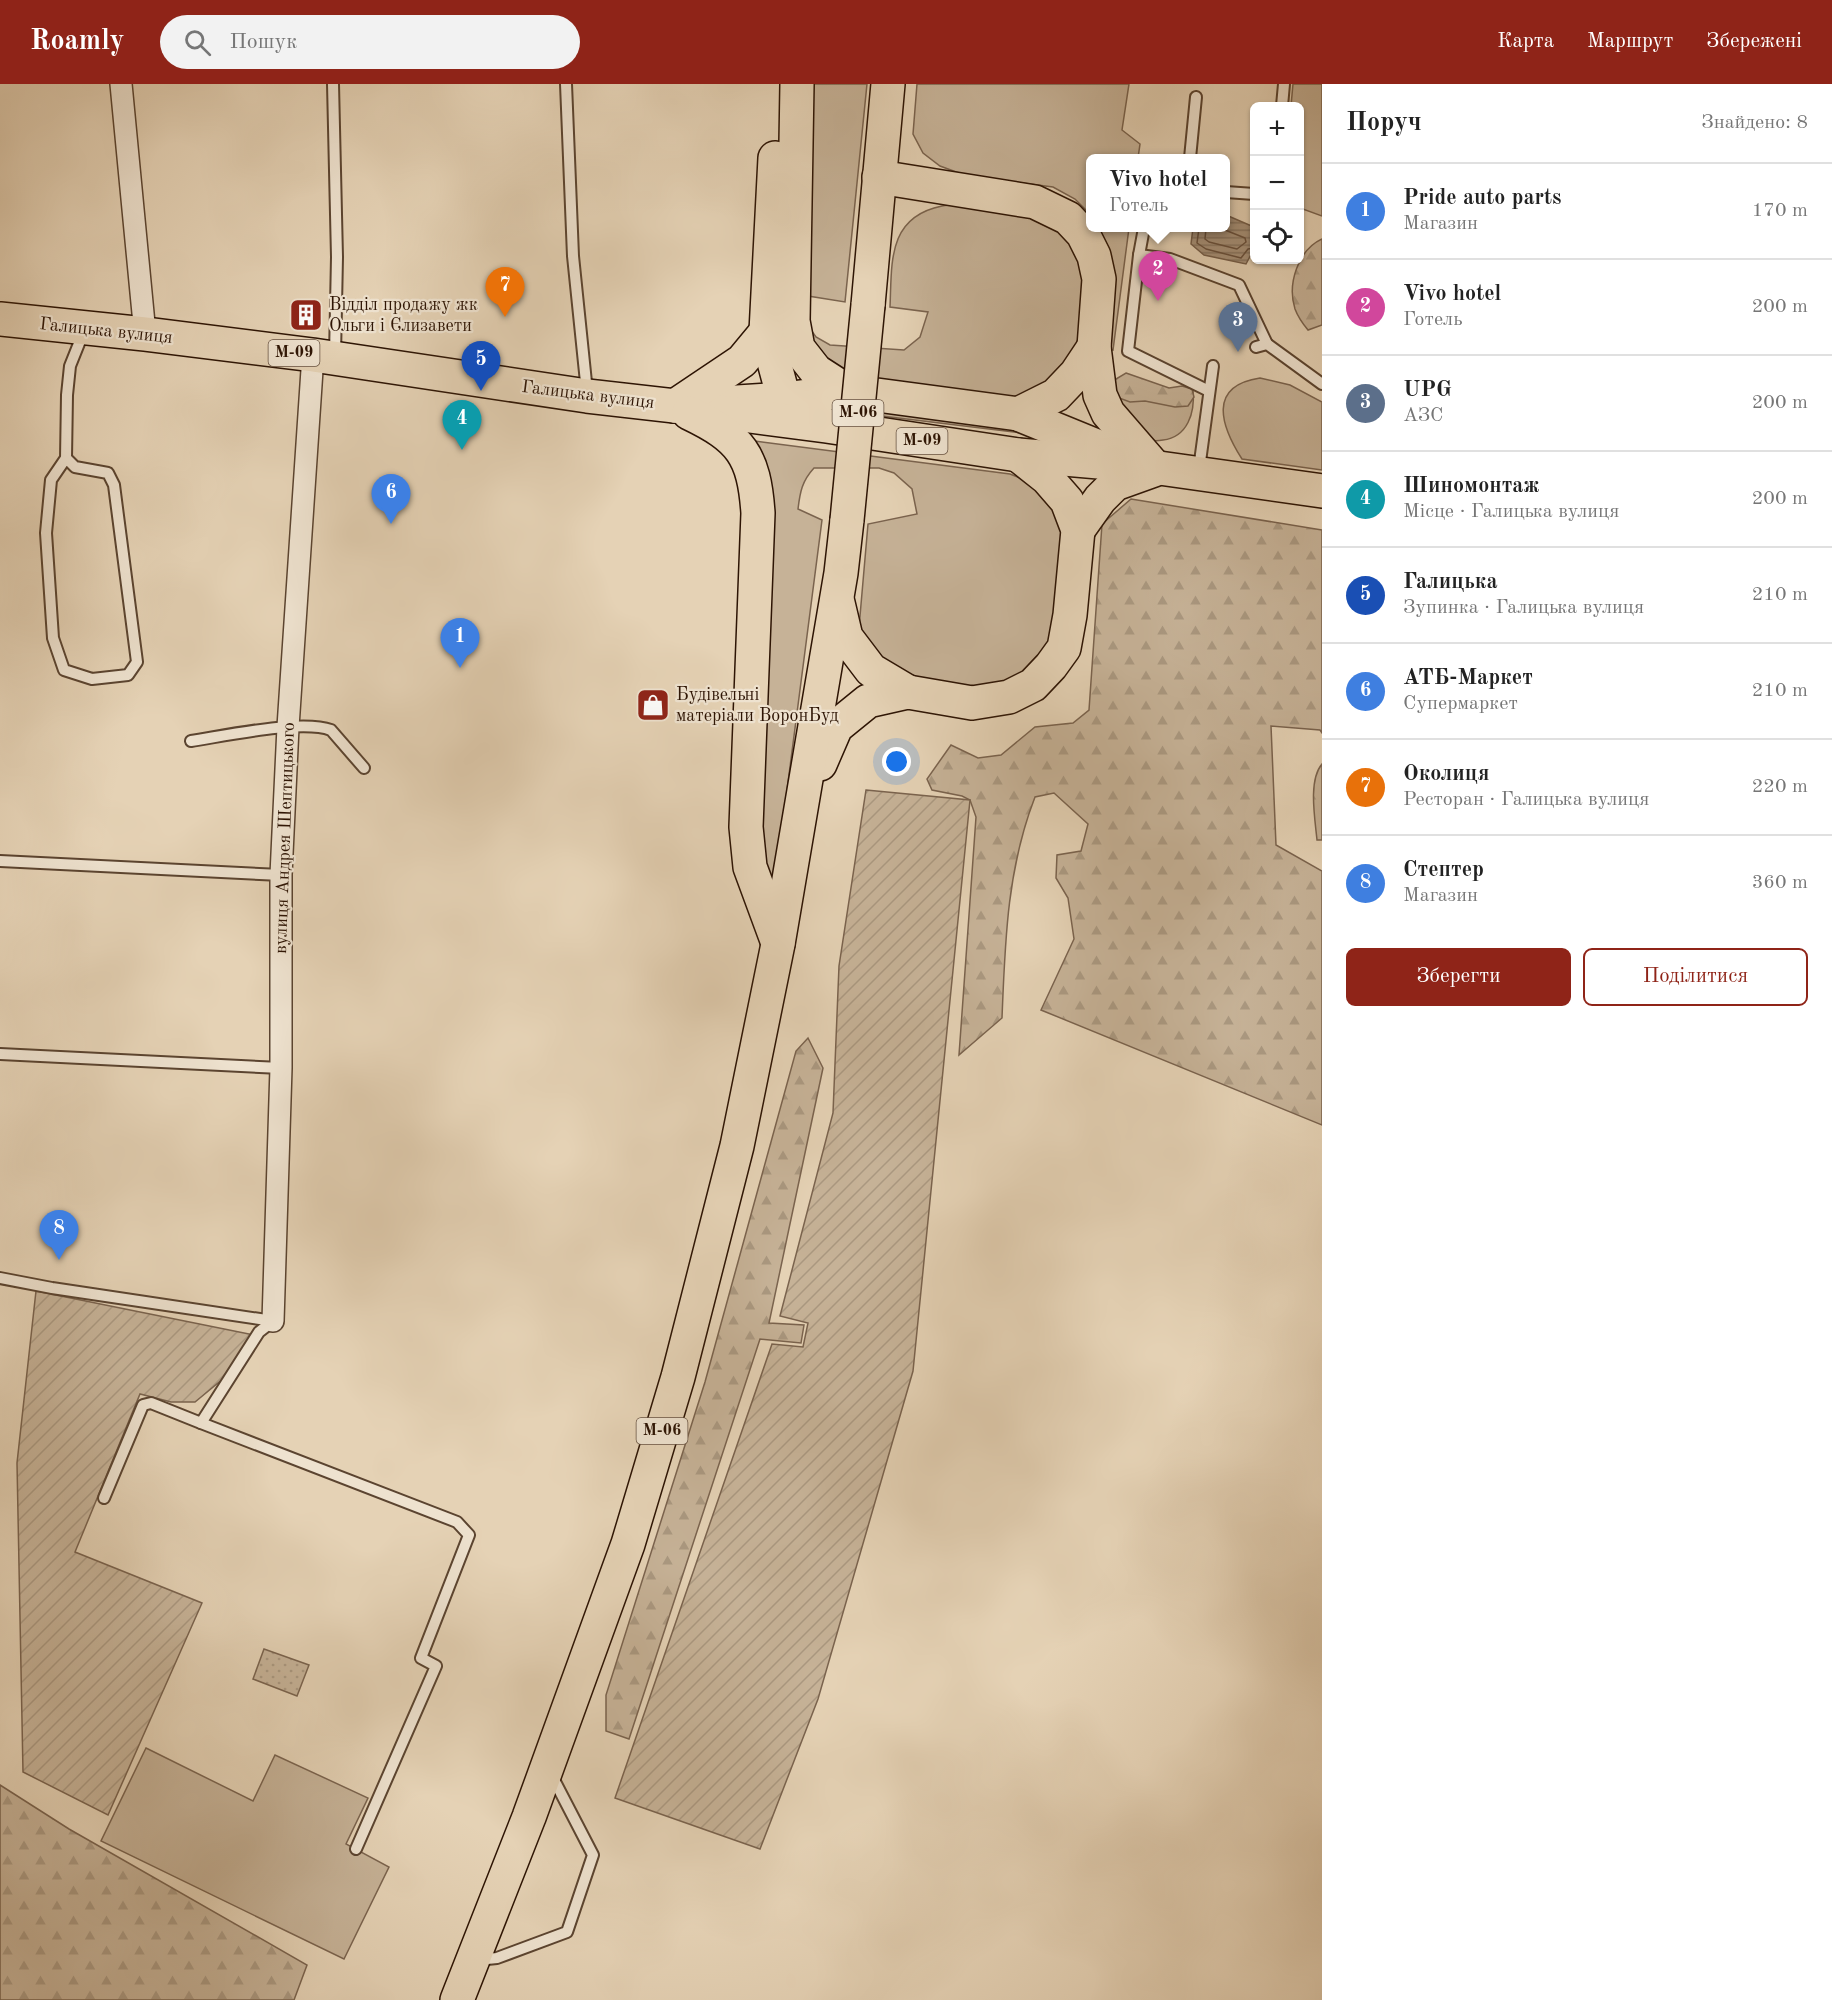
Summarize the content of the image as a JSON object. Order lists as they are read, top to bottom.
{
  "streets": {
    "main road": ["Галицька вулиця", "М-09", "М-06"],
    "street": ["вулиця Андрея Шептицького"]
  },
  "crossings": [
    ["Галицька вулиця", "М-09"],
    ["Галицька вулиця", "вулиця Андрея Шептицького"]
  ],
  "places": {
    "building": ["Відділ продажу жк Ольги і Єлизавети"],
    "shop": ["Будівельні матеріали ВоронБуд"]
  },
  "page": {
    "header": "Roamly",
    "search": "Пошук",
    "nav": ["Карта", "Маршрут", "Збережені"],
    "heading": ["Поруч", "Знайдено: 8"],
    "map_buttons": ["+", "−"],
    "popup": ["Vivo hotel", "Готель"],
    "list": [
      {
        "mark": "1",
        "name": "Pride auto parts",
        "note": "Магазин",
        "value": "170 m"
      },
      {
        "mark": "2",
        "name": "Vivo hotel",
        "note": "Готель",
        "value": "200 m"
      },
      {
        "mark": "3",
        "name": "UPG",
        "note": "АЗС",
        "value": "200 m"
      },
      {
        "mark": "4",
        "name": "Шиномонтаж",
        "note": "Місце · Галицька вулиця",
        "value": "200 m"
      },
      {
        "mark": "5",
        "name": "Галицька",
        "note": "Зупинка · Галицька вулиця",
        "value": "210 m"
      },
      {
        "mark": "6",
        "name": "ATБ-Маркет",
        "note": "Супермаркет",
        "value": "210 m"
      },
      {
        "mark": "7",
        "name": "Околиця",
        "note": "Ресторан · Галицька вулиця",
        "value": "220 m"
      },
      {
        "mark": "8",
        "name": "Стептер",
        "note": "Магазин",
        "value": "360 m"
      }
    ],
    "pins": [
      "2",
      "7",
      "3",
      "5",
      "4",
      "6",
      "1",
      "8"
    ],
    "buttons": ["Зберегти", "Поділитися"]
  }
}
